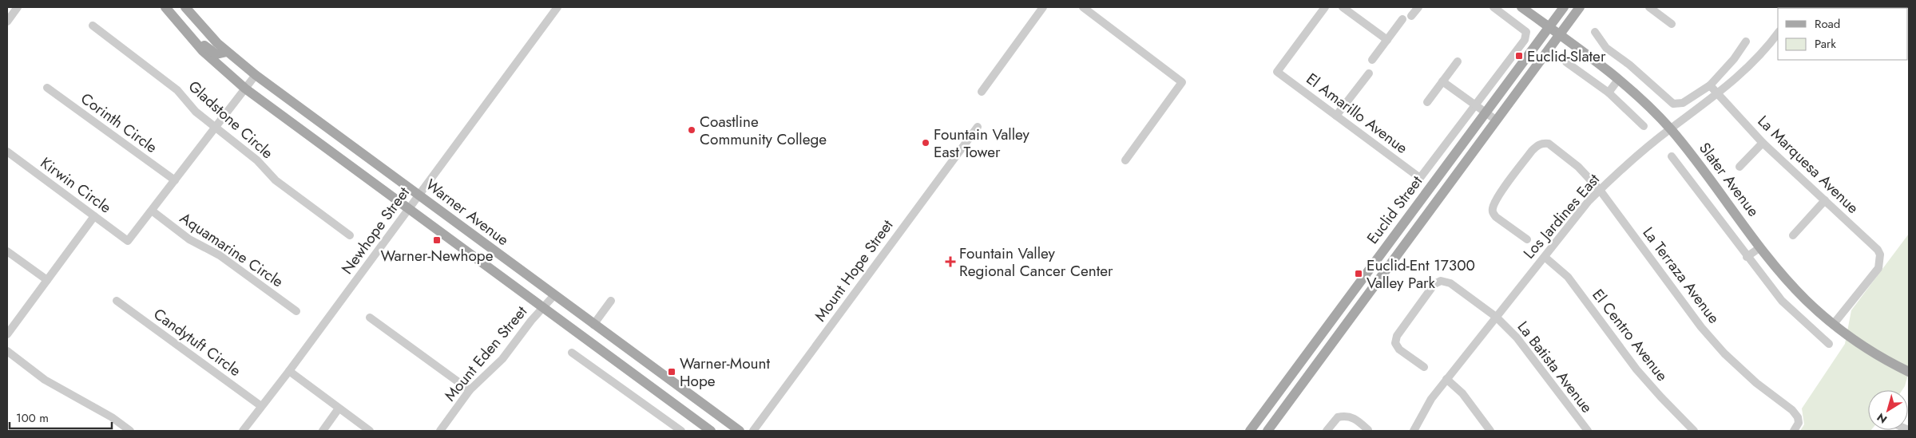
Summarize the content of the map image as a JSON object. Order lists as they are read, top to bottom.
{
  "streets": {
    "main road": ["Slater Avenue", "Euclid Street", "Warner Avenue"],
    "street": [
      "El Amarillo Avenue",
      "Gladstone Circle",
      "Corinth Circle",
      "La Marquesa Avenue",
      "Kirwin Circle",
      "Los Jardines East",
      "Newhope Street",
      "Aquamarine Circle",
      "Mount Hope Street",
      "La Terraza Avenue",
      "El Centro Avenue",
      "Candytuft Circle",
      "Mount Eden Street",
      "La Batista Avenue"
    ]
  },
  "crossings": [
    ["La Marquesa Avenue", "Slater Avenue"],
    ["La Marquesa Avenue", "Los Jardines East"],
    ["Slater Avenue", "Euclid Street"],
    ["Slater Avenue", "Los Jardines East"],
    ["Kirwin Circle", "Aquamarine Circle"],
    ["Warner Avenue", "Newhope Street"],
    ["Warner Avenue", "Mount Eden Street"],
    ["Los Jardines East", "La Terraza Avenue"],
    ["Los Jardines East", "El Centro Avenue"],
    ["Los Jardines East", "La Batista Avenue"],
    ["Newhope Street", "Candytuft Circle"]
  ],
  "places": {
    "transit": [
      "Euclid-Slater",
      "Warner-Newhope",
      "Euclid-Ent 17300 Valley Park",
      "Warner-Mount Hope"
    ],
    "other": ["Coastline Community College", "Fountain Valley East Tower"],
    "health": ["Fountain Valley Regional Cancer Center"]
  },
  "legend": ["Road", "Park"],
  "scale_bar": "100 m",
  "north": "bottom left"
}
